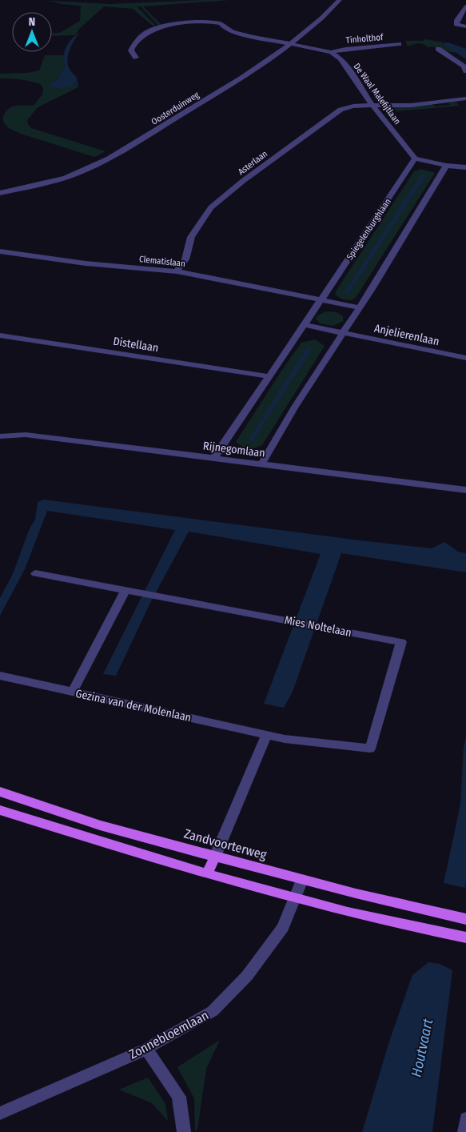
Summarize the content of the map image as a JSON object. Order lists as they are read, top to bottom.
{
  "streets": {
    "main road": ["Zandvoorterweg"],
    "street": [
      "Tinholthof",
      "De Waal Malefijtlaan",
      "Oosterduinweg",
      "Asterlaan",
      "Spiegelenburghlaan",
      "Clematislaan",
      "Anjelierenlaan",
      "Distellaan",
      "Rijnegomlaan",
      "Mies Noltelaan",
      "Gezina van der Molenlaan",
      "Zonnebloemlaan"
    ]
  },
  "crossings": [
    ["Tinholthof", "De Waal Malefijtlaan"],
    ["De Waal Malefijtlaan", "Oosterduinweg"],
    ["De Waal Malefijtlaan", "Asterlaan"],
    ["De Waal Malefijtlaan", "Spiegelenburghlaan"],
    ["Asterlaan", "Clematislaan"],
    ["Spiegelenburghlaan", "Clematislaan"],
    ["Spiegelenburghlaan", "Anjelierenlaan"],
    ["Mies Noltelaan", "Gezina van der Molenlaan"],
    ["Zandvoorterweg", "Zonnebloemlaan"]
  ],
  "water": ["Houtvaart"],
  "north": "top"
}
